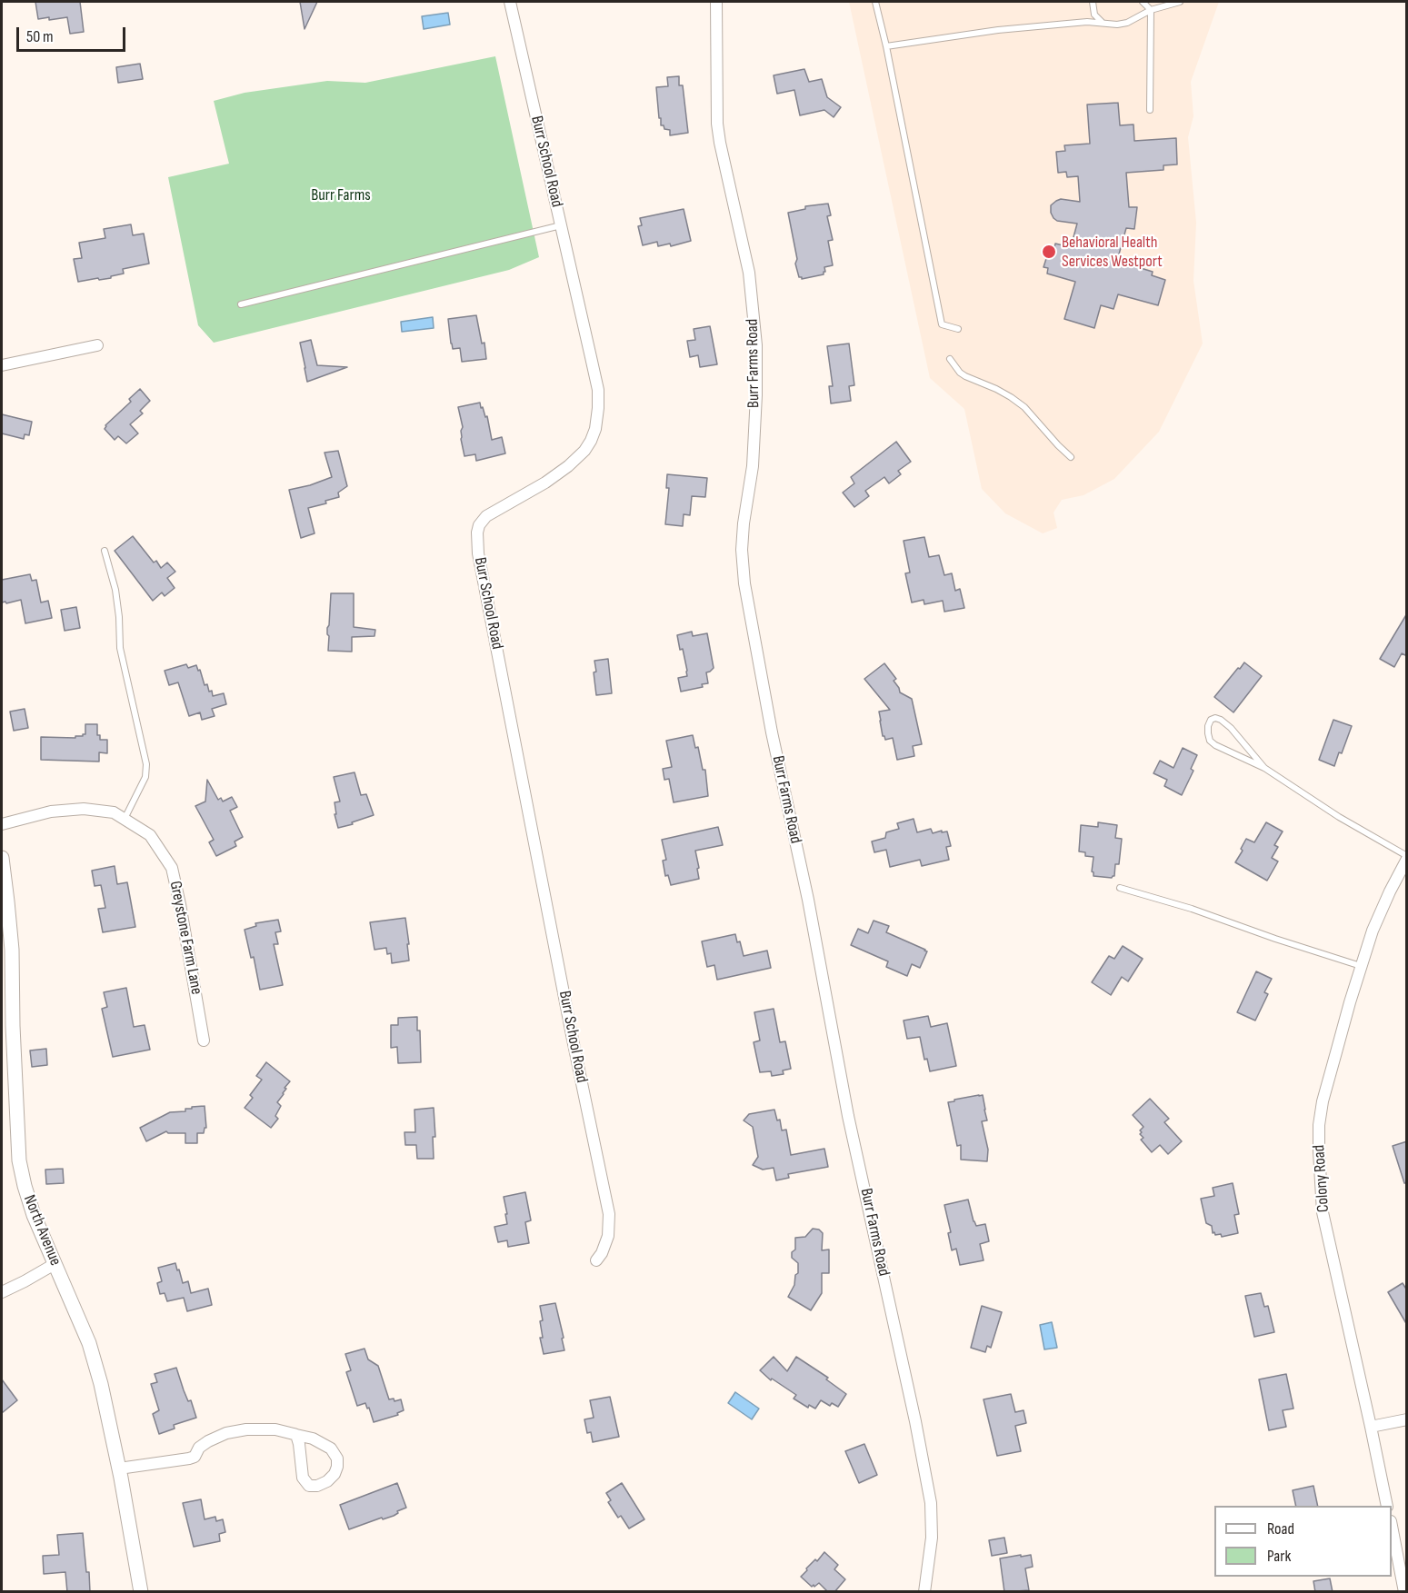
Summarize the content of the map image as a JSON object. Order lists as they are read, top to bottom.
{
  "streets": {
    "street": [
      "Burr School Road",
      "Burr Farms Road",
      "Greystone Farm Lane",
      "Colony Road",
      "North Avenue"
    ]
  },
  "parks": ["Burr Farms"],
  "places": ["Behavioral Health Services Westport"],
  "legend": ["Road", "Park"],
  "scale_bar": "50 m"
}
